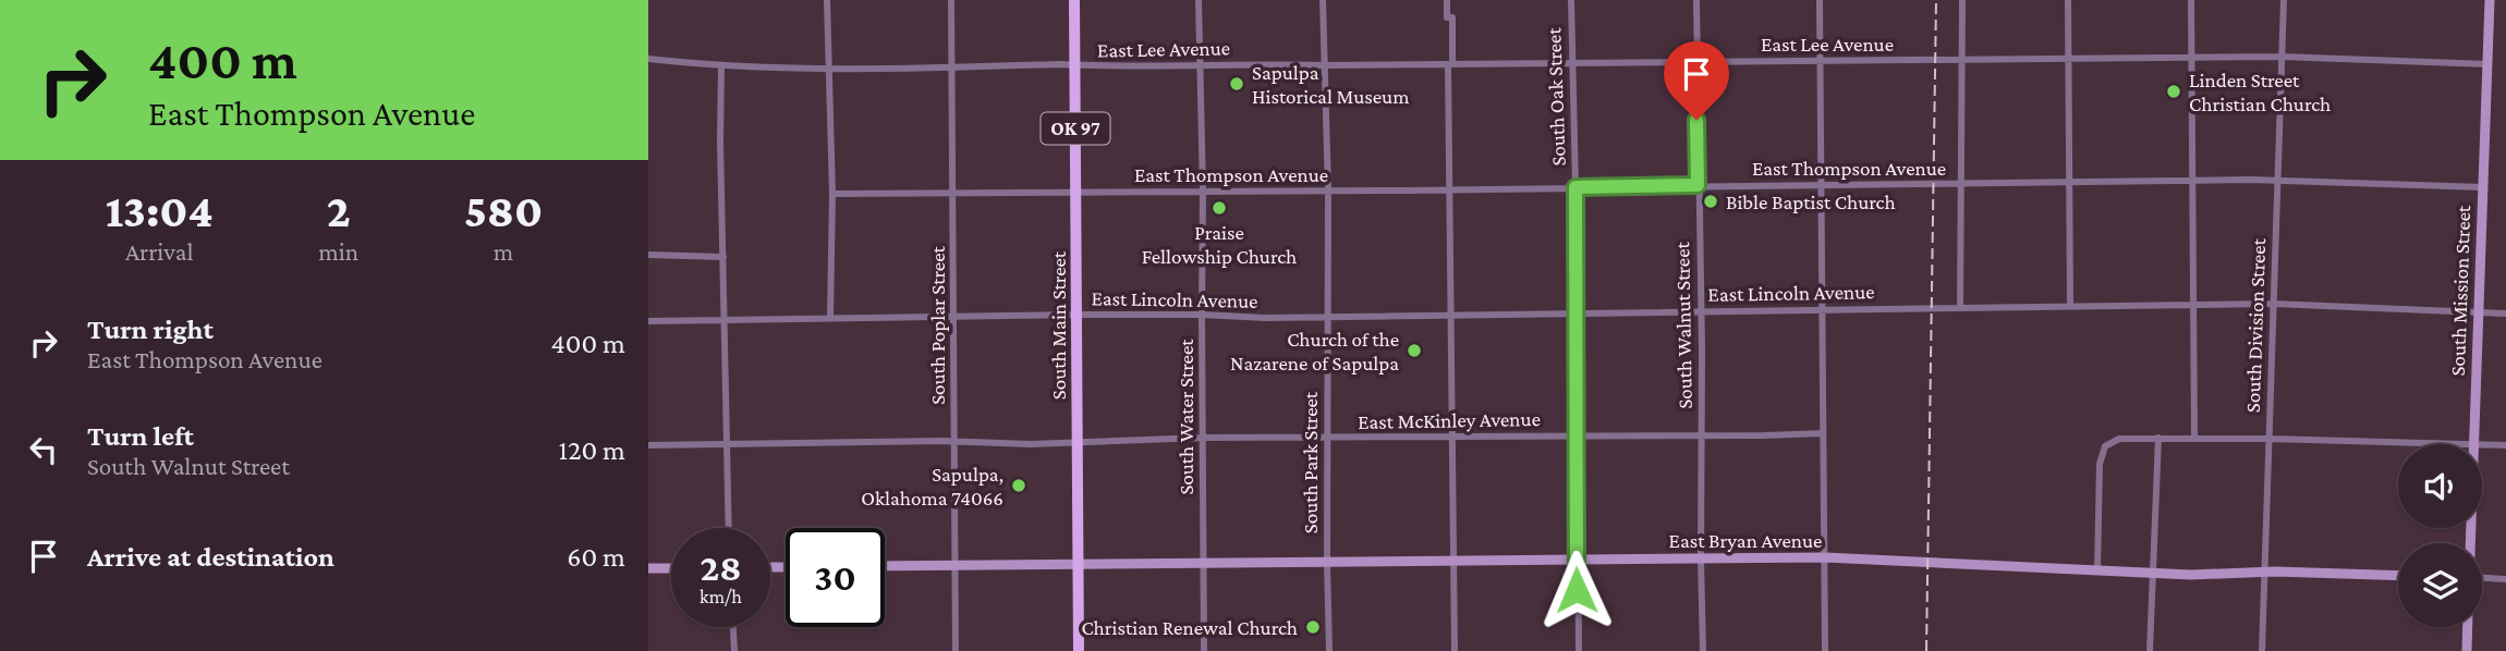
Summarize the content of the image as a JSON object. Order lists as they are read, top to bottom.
{
  "streets": {
    "main road": ["OK 97", "South Main Street"],
    "street": [
      "East Lee Avenue",
      "South Oak Street",
      "East Thompson Avenue",
      "South Mission Street",
      "East Lincoln Avenue",
      "South Poplar Street",
      "South Walnut Street",
      "South Division Street",
      "South Water Street",
      "East McKinley Avenue",
      "South Park Street",
      "East Bryan Avenue"
    ]
  },
  "crossings": [
    ["East Lee Avenue", "South Oak Street"],
    ["East Lee Avenue", "South Mission Street"],
    ["East Lee Avenue", "South Poplar Street"],
    ["East Lee Avenue", "South Main Street"],
    ["East Lee Avenue", "South Walnut Street"],
    ["East Lee Avenue", "South Division Street"],
    ["East Lee Avenue", "South Water Street"],
    ["East Lee Avenue", "South Park Street"],
    ["South Oak Street", "East Thompson Avenue"],
    ["South Oak Street", "East Lincoln Avenue"],
    ["South Oak Street", "East McKinley Avenue"],
    ["South Oak Street", "East Bryan Avenue"],
    ["East Thompson Avenue", "South Mission Street"],
    ["East Thompson Avenue", "South Poplar Street"],
    ["East Thompson Avenue", "South Main Street"],
    ["East Thompson Avenue", "South Walnut Street"],
    ["East Thompson Avenue", "South Division Street"],
    ["East Thompson Avenue", "South Water Street"],
    ["East Thompson Avenue", "South Park Street"],
    ["South Mission Street", "East Lincoln Avenue"],
    ["East Lincoln Avenue", "South Poplar Street"],
    ["East Lincoln Avenue", "South Main Street"],
    ["East Lincoln Avenue", "South Walnut Street"],
    ["East Lincoln Avenue", "South Division Street"],
    ["East Lincoln Avenue", "South Water Street"],
    ["East Lincoln Avenue", "South Park Street"],
    ["South Poplar Street", "East McKinley Avenue"],
    ["South Poplar Street", "East Bryan Avenue"],
    ["South Main Street", "East McKinley Avenue"],
    ["South Main Street", "East Bryan Avenue"],
    ["South Walnut Street", "East McKinley Avenue"],
    ["South Walnut Street", "East Bryan Avenue"],
    ["South Division Street", "East Bryan Avenue"],
    ["South Water Street", "East McKinley Avenue"],
    ["South Water Street", "East Bryan Avenue"],
    ["East McKinley Avenue", "South Park Street"],
    ["South Park Street", "East Bryan Avenue"]
  ],
  "places": [
    "Sapulpa Historical Museum",
    "Linden Street Christian Church",
    "Bible Baptist Church",
    "Praise Fellowship Church",
    "Church of the Nazarene of Sapulpa",
    "Sapulpa, Oklahoma 74066",
    "Christian Renewal Church"
  ],
  "page": {
    "turn": ["400 m", "East Thompson Avenue"],
    "eta": [
      "13:04",
      "Arrival",
      "2",
      "min",
      "580",
      "m"
    ],
    "list": [
      {
        "name": "Turn right",
        "note": "East Thompson Avenue",
        "value": "400 m"
      },
      {
        "name": "Turn left",
        "note": "South Walnut Street",
        "value": "120 m"
      },
      {
        "name": "Arrive at destination",
        "value": "60 m"
      }
    ],
    "speed": "28 km/h",
    "limit": "30"
  }
}
